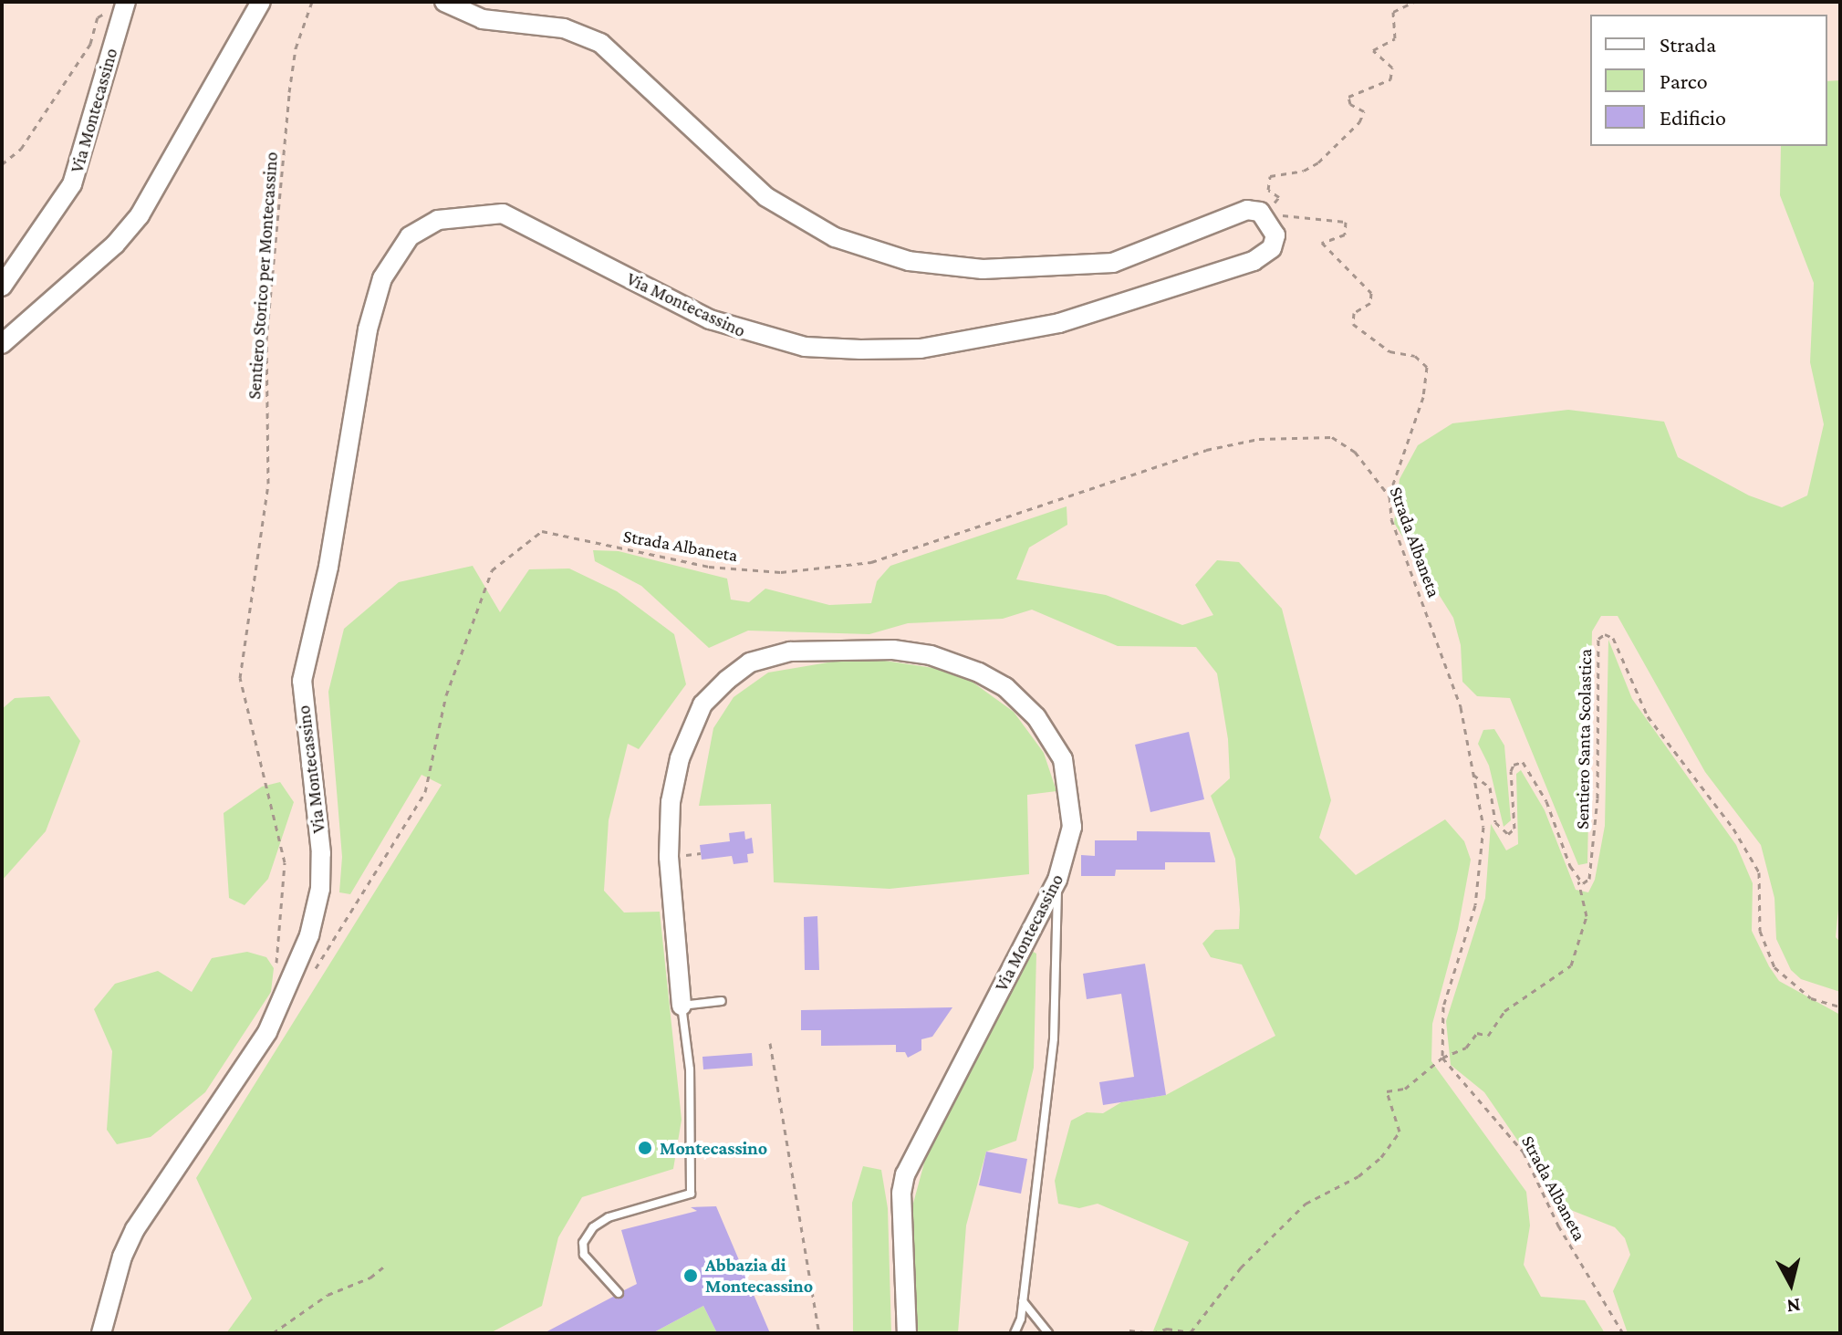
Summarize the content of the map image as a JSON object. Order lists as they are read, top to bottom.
{
  "streets": {
    "street": ["Via Montecassino"],
    "path": ["Sentiero Storico per Montecassino", "Strada Albaneta", "Sentiero Santa Scolastica"]
  },
  "crossings": [
    ["Via Montecassino", "Sentiero Storico per Montecassino"],
    ["Via Montecassino", "Strada Albaneta"],
    ["Sentiero Storico per Montecassino", "Strada Albaneta"],
    ["Strada Albaneta", "Sentiero Santa Scolastica"]
  ],
  "places": ["Montecassino", "Abbazia di Montecassino"],
  "legend": ["Strada", "Parco", "Edificio"],
  "north": "bottom"
}
